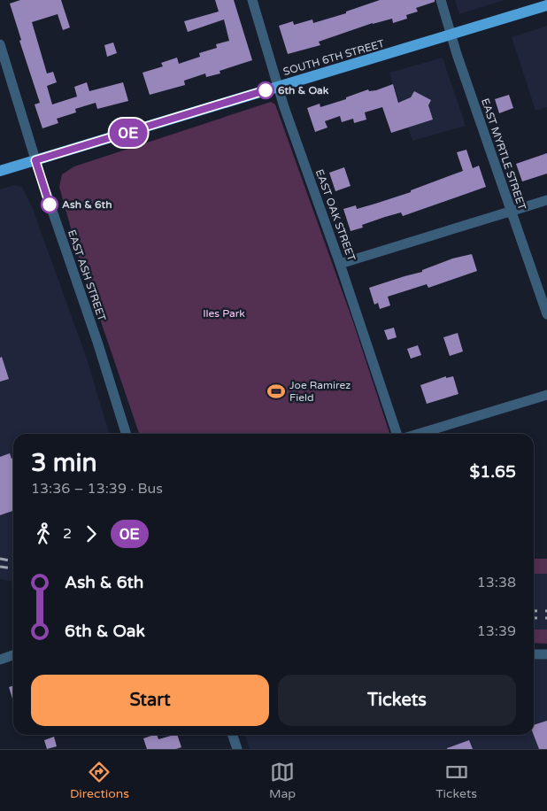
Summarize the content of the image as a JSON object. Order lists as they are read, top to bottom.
{
  "streets": {
    "main road": ["SOUTH 6TH STREET"],
    "street": ["EAST MYRTLE STREET", "EAST OAK STREET", "EAST ASH STREET"]
  },
  "crossings": [
    ["SOUTH 6TH STREET", "EAST MYRTLE STREET"],
    ["SOUTH 6TH STREET", "EAST OAK STREET"],
    ["SOUTH 6TH STREET", "EAST ASH STREET"]
  ],
  "parks": ["Iles Park"],
  "places": {
    "other": ["6th & Oak", "Ash & 6th"],
    "sports": ["Joe Ramirez Field"]
  },
  "lines": ["bus line 0E"],
  "page": {
    "on_map": "0E",
    "heading": ["3 min", "13:36 – 13:39 · Bus", "$1.65"],
    "legs": ["2", "0E"],
    "list": [
      {
        "name": "Ash & 6th",
        "value": "13:38"
      },
      {
        "name": "6th & Oak",
        "value": "13:39"
      }
    ],
    "buttons": ["Start", "Tickets"],
    "tabs": ["Directions", "Map", "Tickets"]
  }
}
